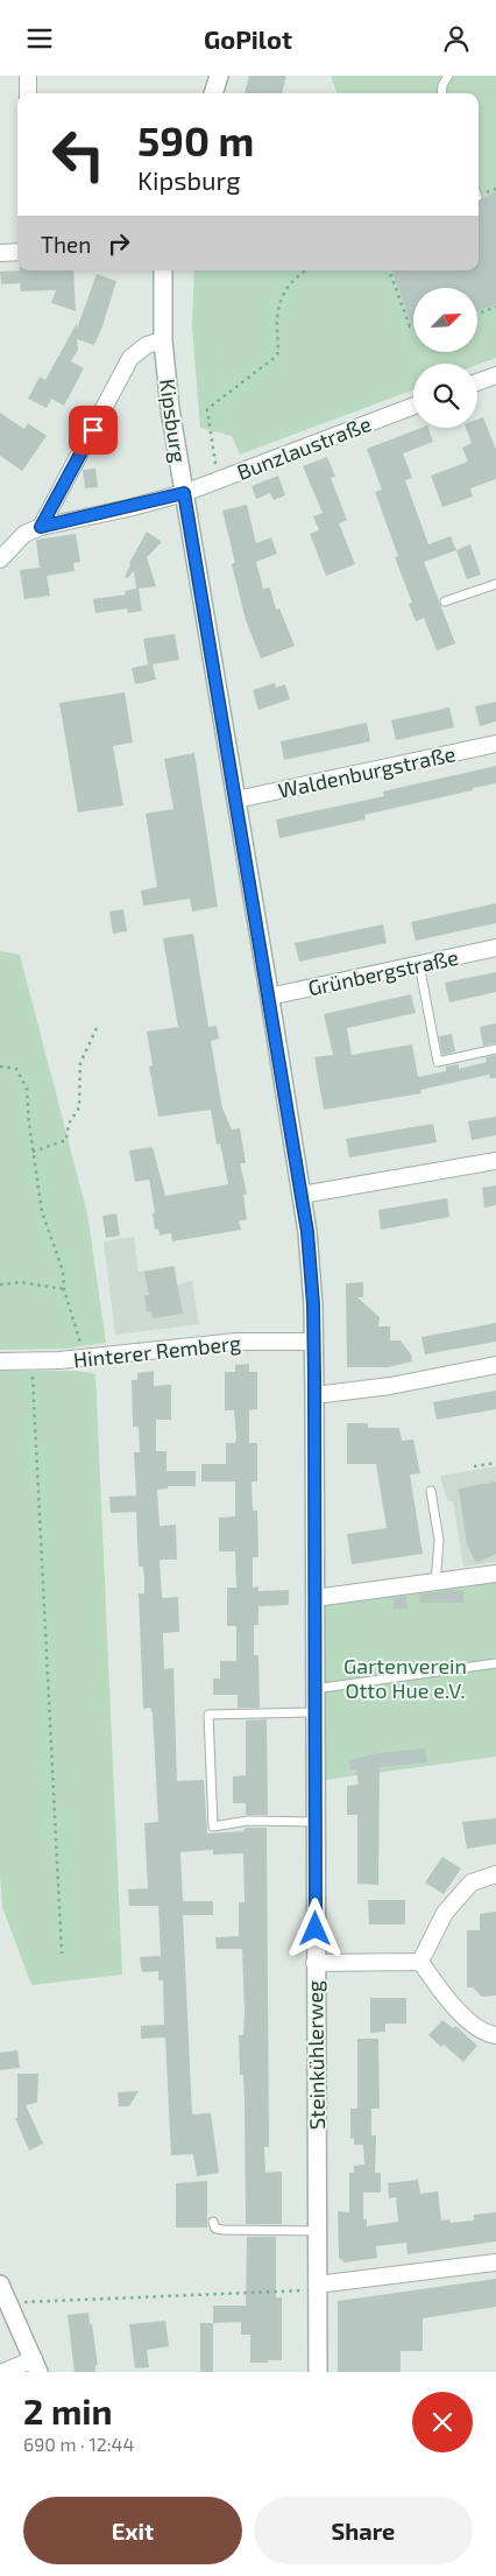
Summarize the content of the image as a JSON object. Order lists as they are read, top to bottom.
{
  "streets": {
    "street": [
      "Kipsburg",
      "Bunzlaustraße",
      "Waldenburgstraße",
      "Grünbergstraße",
      "Hinterer Remberg",
      "Steinkühlerweg"
    ]
  },
  "crossings": [
    ["Kipsburg", "Bunzlaustraße"],
    ["Kipsburg", "Steinkühlerweg"],
    ["Bunzlaustraße", "Steinkühlerweg"],
    ["Waldenburgstraße", "Steinkühlerweg"],
    ["Grünbergstraße", "Steinkühlerweg"],
    ["Hinterer Remberg", "Steinkühlerweg"]
  ],
  "parks": ["Gartenverein Otto Hue e.V."],
  "north": "top right",
  "page": {
    "header": "GoPilot",
    "turn": ["590 m", "Kipsburg"],
    "then": "Then",
    "heading": ["2 min", "690 m · 12:44"],
    "buttons": ["Exit", "Share"]
  }
}
